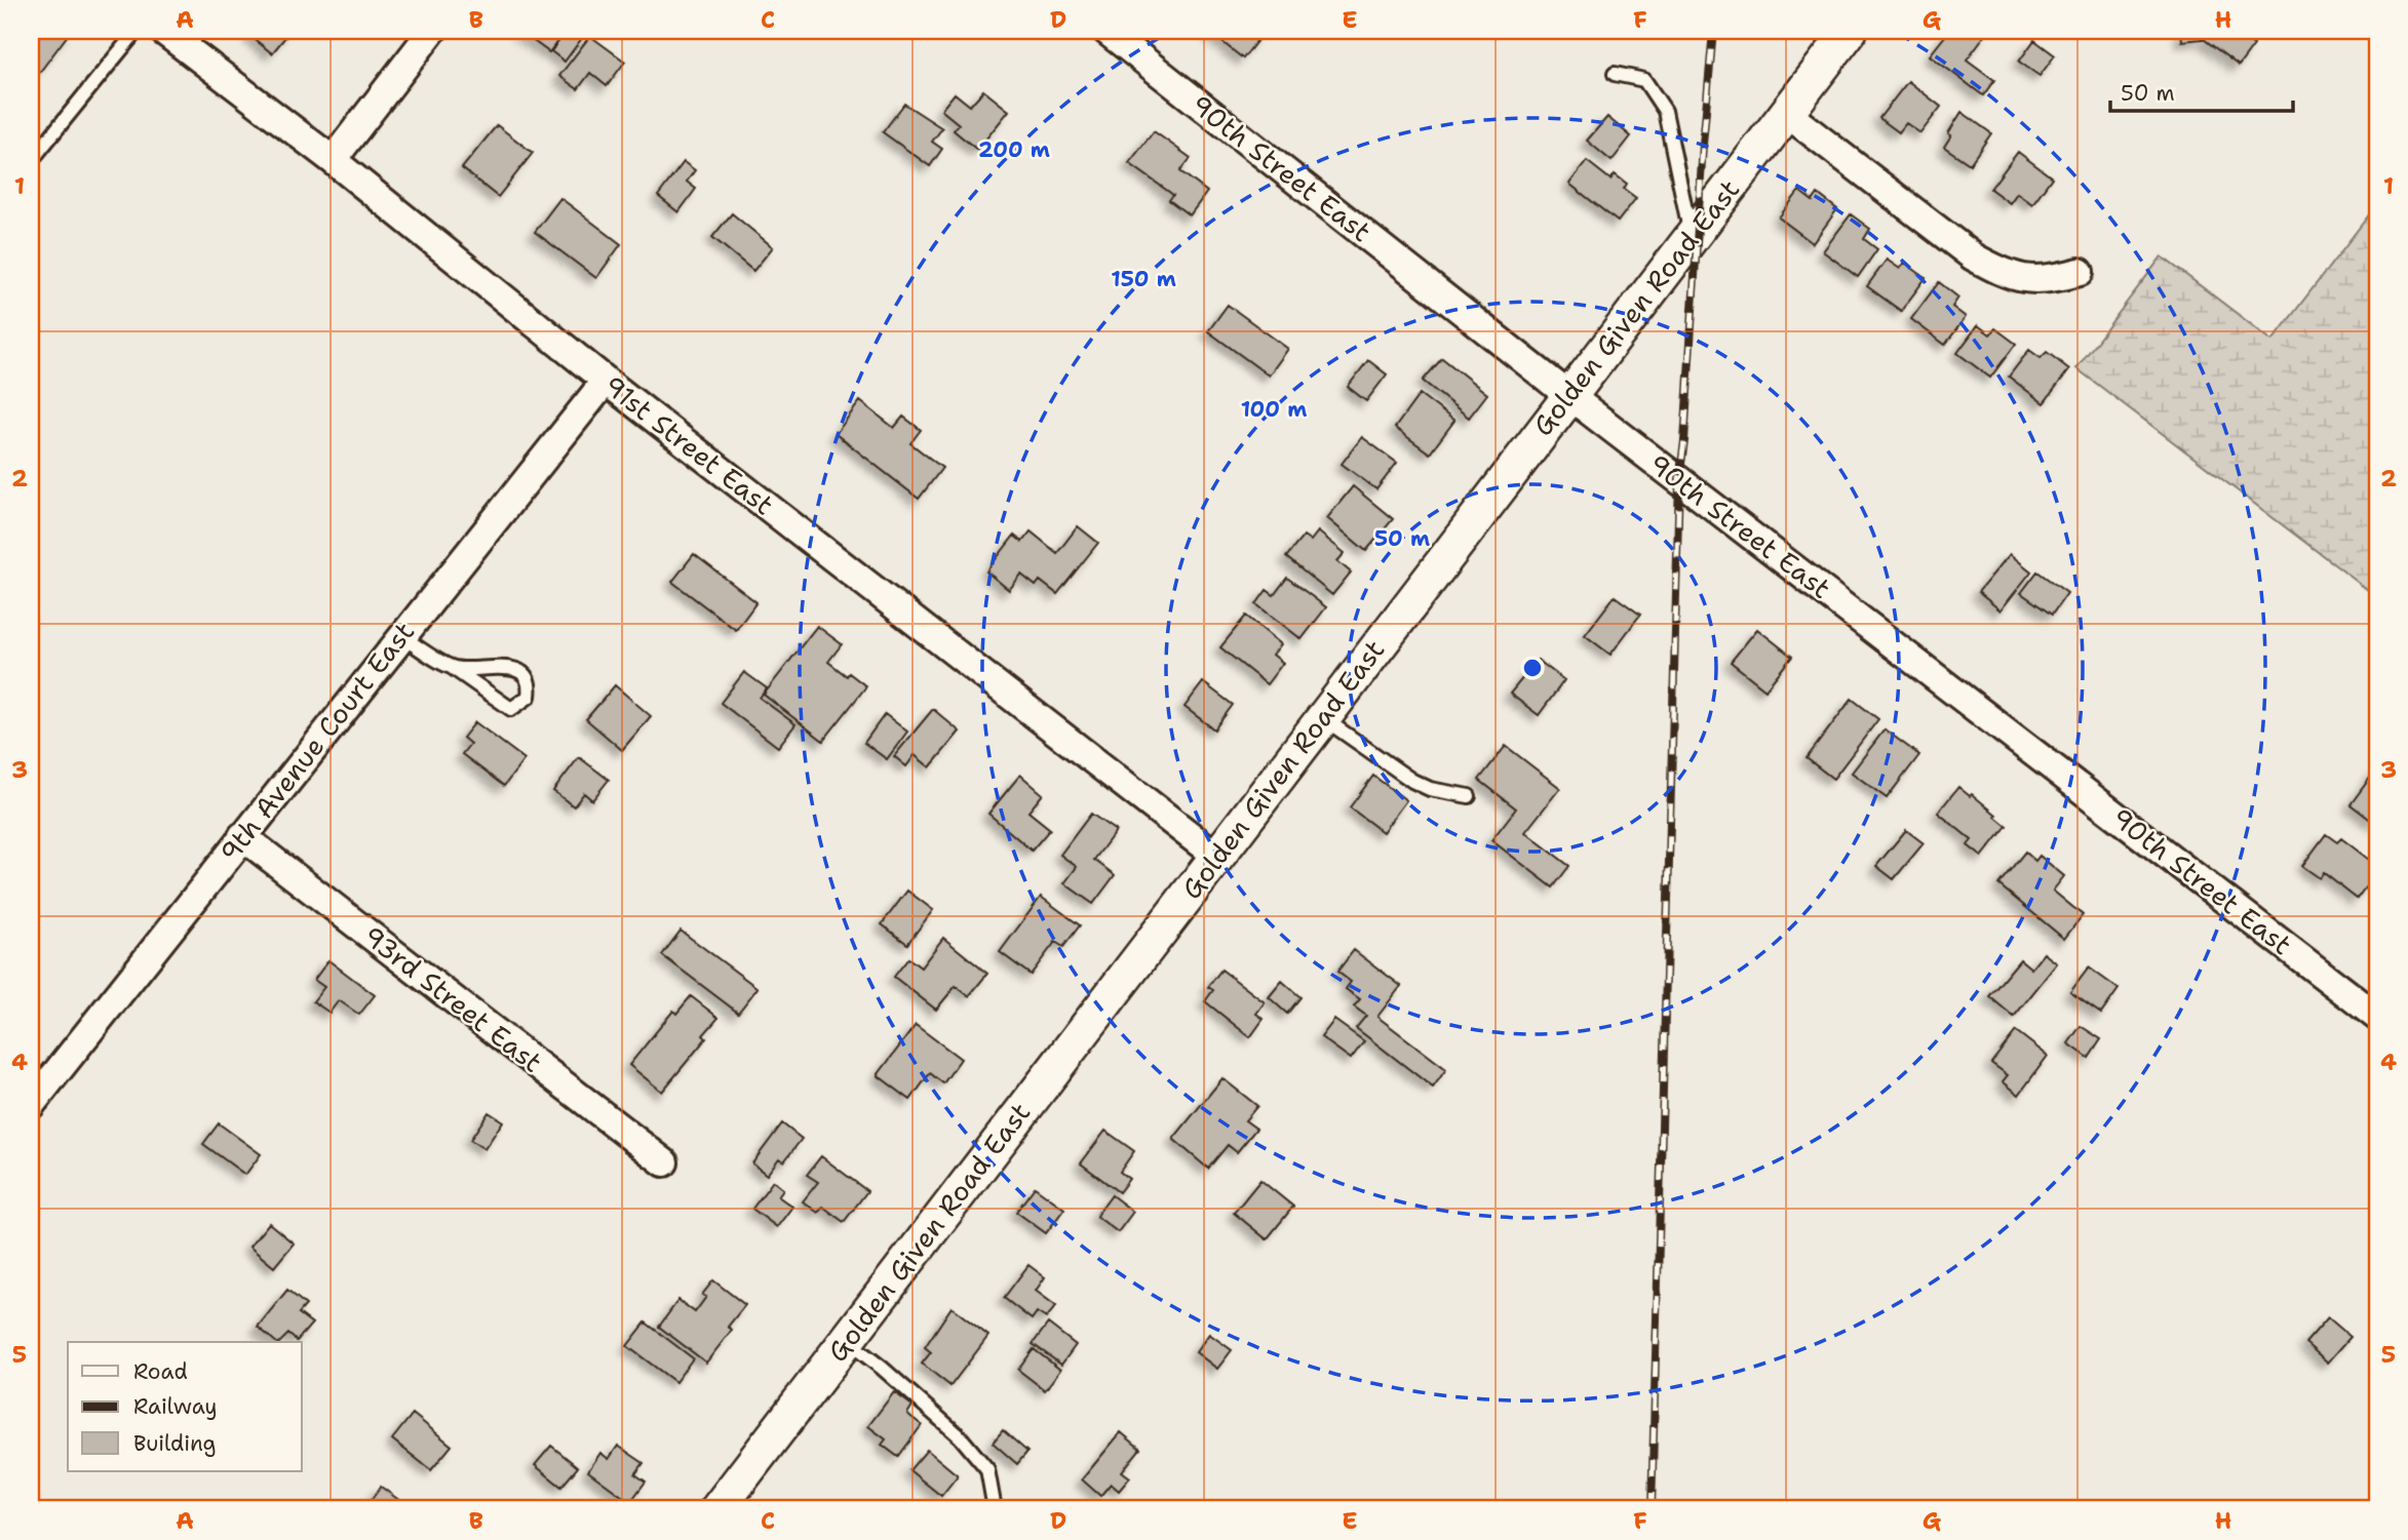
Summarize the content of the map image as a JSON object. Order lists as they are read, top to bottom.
{
  "streets": {
    "street": [
      "90th Street East",
      "Golden Given Road East",
      "91st Street East",
      "9th Avenue Court East",
      "93rd Street East"
    ]
  },
  "crossings": [
    ["90th Street East", "Golden Given Road East"],
    ["Golden Given Road East", "91st Street East"],
    ["91st Street East", "9th Avenue Court East"],
    ["9th Avenue Court East", "93rd Street East"]
  ],
  "legend": ["Road", "Railway", "Building"],
  "scale_bar": "50 m",
  "grid": {
    "columns": [
      "A",
      "B",
      "C",
      "D",
      "E",
      "F",
      "G",
      "H"
    ],
    "rows": [
      "1",
      "2",
      "3",
      "4",
      "5"
    ]
  },
  "rings": [
    "200 m",
    "150 m",
    "100 m",
    "50 m"
  ]
}
